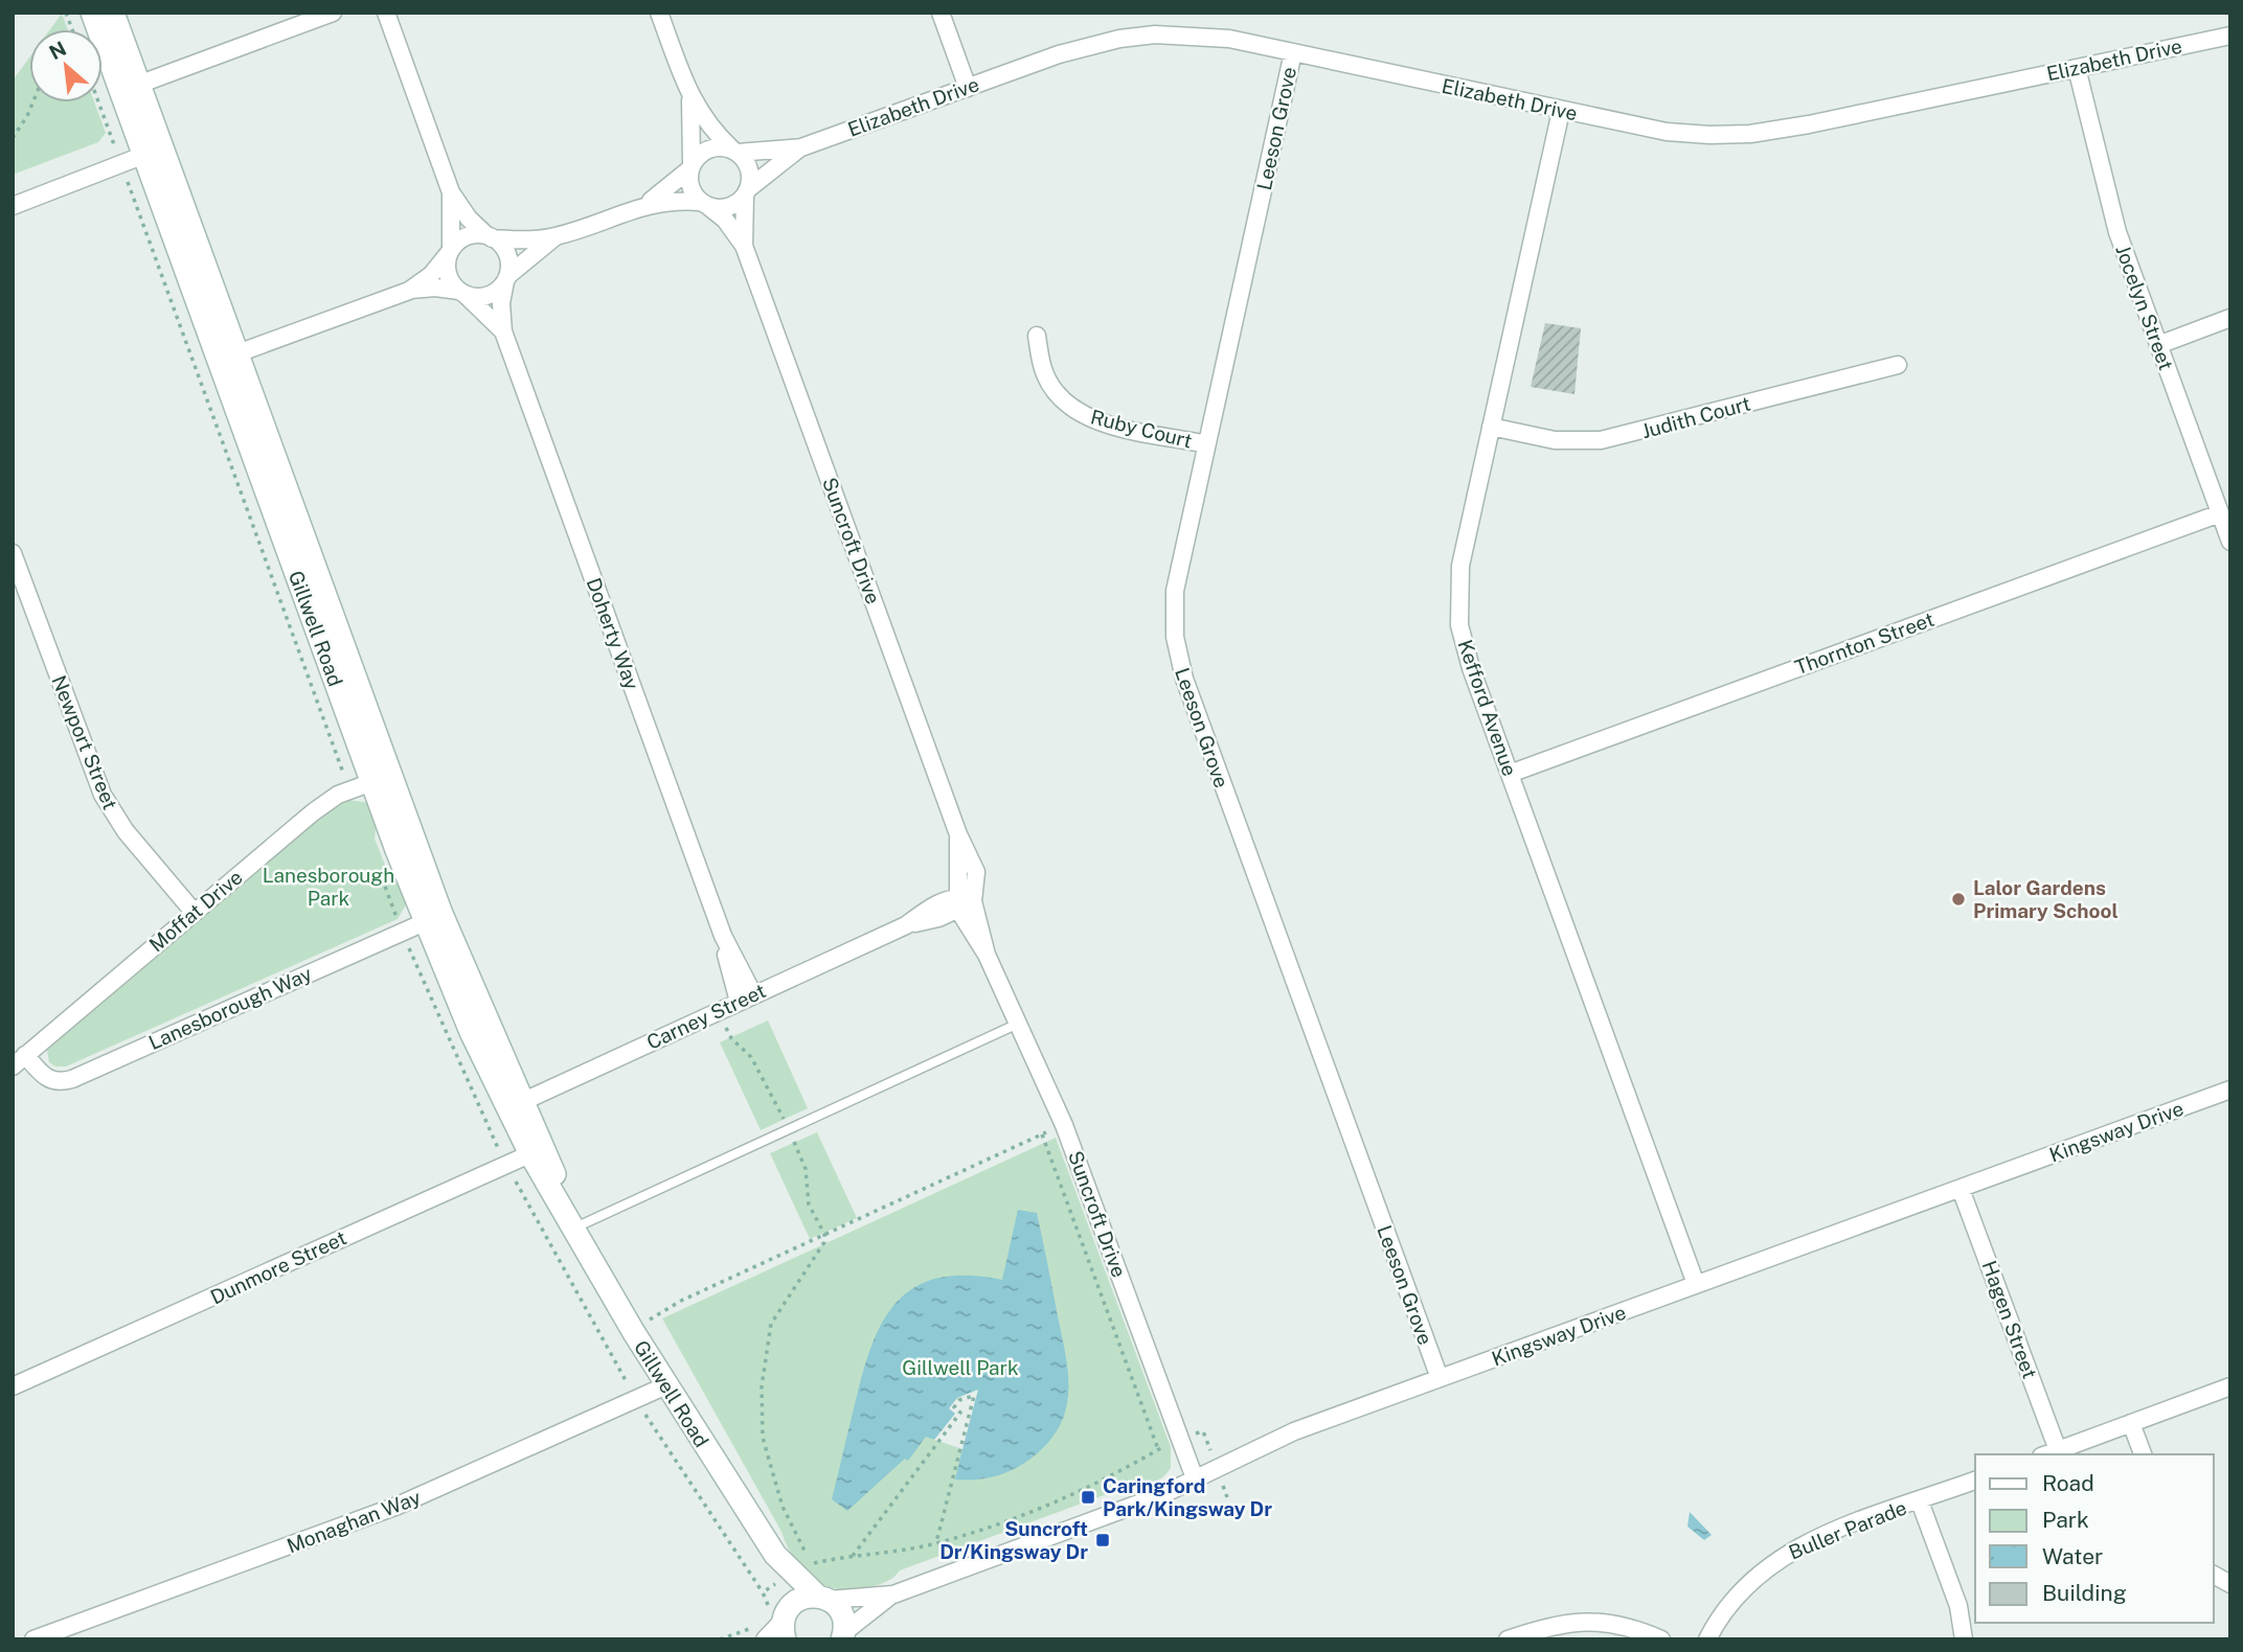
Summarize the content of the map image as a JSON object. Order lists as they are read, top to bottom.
{
  "streets": {
    "street": [
      "Elizabeth Drive",
      "Leeson Grove",
      "Jocelyn Street",
      "Judith Court",
      "Ruby Court",
      "Suncroft Drive",
      "Gillwell Road",
      "Doherty Way",
      "Thornton Street",
      "Kefford Avenue",
      "Newport Street",
      "Moffat Drive",
      "Lanesborough Way",
      "Carney Street",
      "Kingsway Drive",
      "Dunmore Street",
      "Hagen Street",
      "Monaghan Way",
      "Buller Parade"
    ]
  },
  "crossings": [
    ["Elizabeth Drive", "Leeson Grove"],
    ["Elizabeth Drive", "Jocelyn Street"],
    ["Elizabeth Drive", "Suncroft Drive"],
    ["Elizabeth Drive", "Kefford Avenue"],
    ["Leeson Grove", "Ruby Court"],
    ["Leeson Grove", "Kingsway Drive"],
    ["Jocelyn Street", "Thornton Street"],
    ["Judith Court", "Kefford Avenue"],
    ["Suncroft Drive", "Carney Street"],
    ["Suncroft Drive", "Kingsway Drive"],
    ["Gillwell Road", "Moffat Drive"],
    ["Gillwell Road", "Lanesborough Way"],
    ["Gillwell Road", "Carney Street"],
    ["Gillwell Road", "Kingsway Drive"],
    ["Gillwell Road", "Dunmore Street"],
    ["Gillwell Road", "Monaghan Way"],
    ["Doherty Way", "Carney Street"],
    ["Thornton Street", "Kefford Avenue"],
    ["Kefford Avenue", "Kingsway Drive"],
    ["Newport Street", "Moffat Drive"],
    ["Moffat Drive", "Lanesborough Way"],
    ["Kingsway Drive", "Hagen Street"]
  ],
  "parks": ["Lanesborough Park", "Gillwell Park"],
  "places": {
    "other": ["Lalor Gardens Primary School"],
    "transit": ["Caringford Park/Kingsway Dr", "Suncroft Dr/Kingsway Dr"]
  },
  "legend": [
    "Road",
    "Park",
    "Water",
    "Building"
  ],
  "north": "top left"
}
